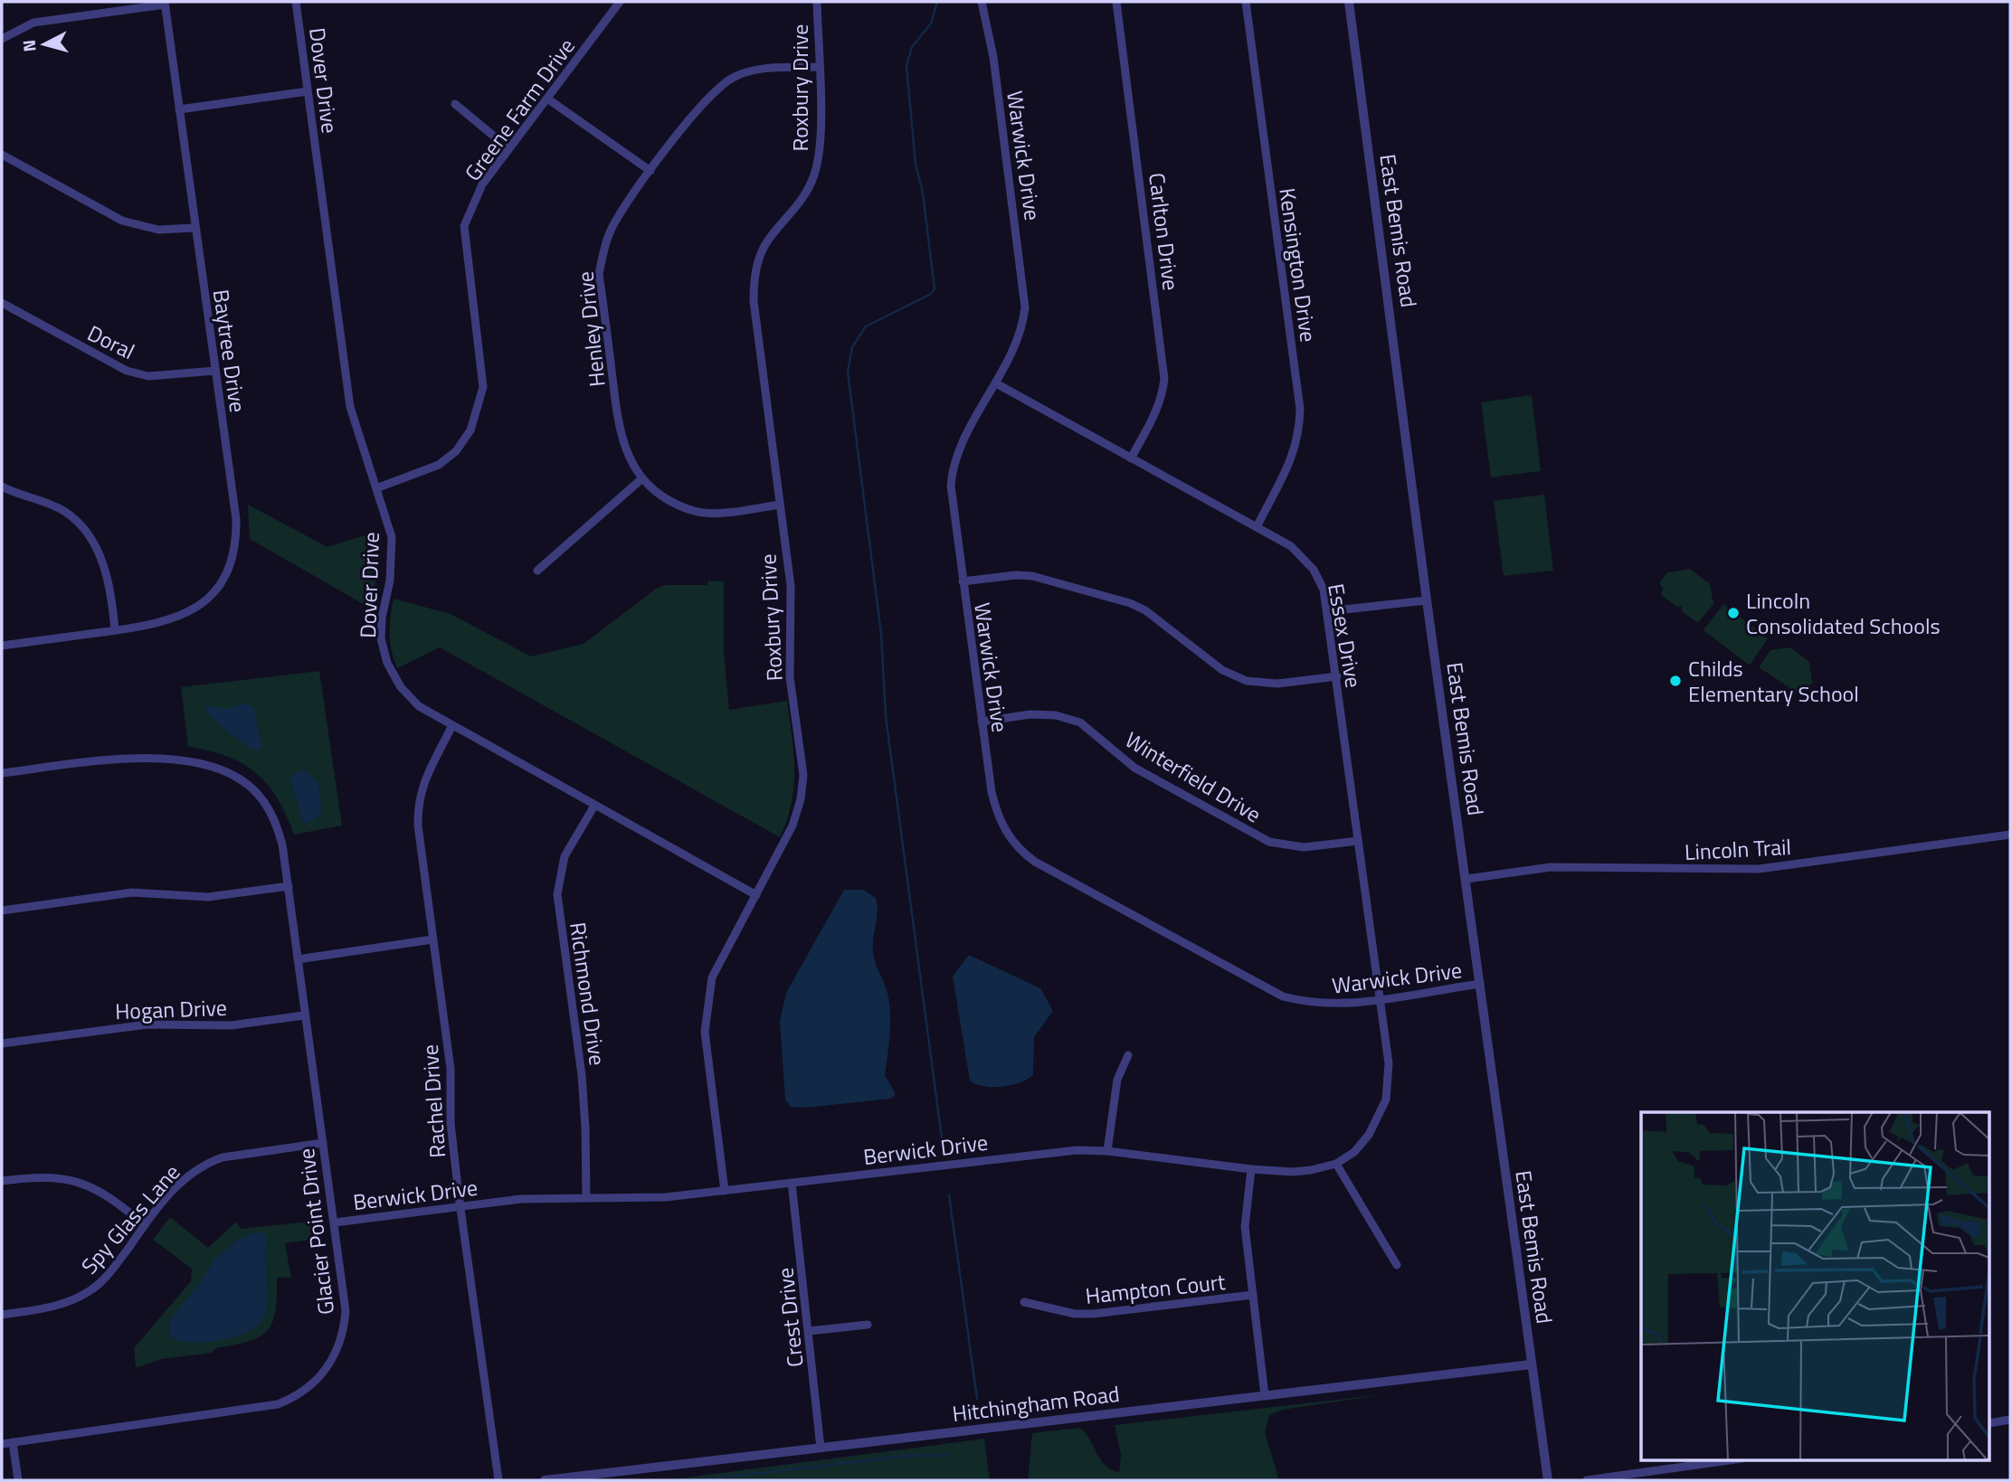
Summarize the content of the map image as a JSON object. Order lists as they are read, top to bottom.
{
  "streets": {
    "street": [
      "Dover Drive",
      "Roxbury Drive",
      "Greene Farm Drive",
      "Warwick Drive",
      "East Bemis Road",
      "Carlton Drive",
      "Kensington Drive",
      "Henley Drive",
      "Doral",
      "Baytree Drive",
      "Essex Drive",
      "Winterfield Drive",
      "Lincoln Trail",
      "Richmond Drive",
      "Hogan Drive",
      "Rachel Drive",
      "Berwick Drive",
      "Spy Glass Lane",
      "Glacier Point Drive",
      "Hampton Court",
      "Crest Drive",
      "Hitchingham Road"
    ]
  },
  "crossings": [
    ["Dover Drive", "Roxbury Drive"],
    ["Dover Drive", "Greene Farm Drive"],
    ["Dover Drive", "Richmond Drive"],
    ["Dover Drive", "Rachel Drive"],
    ["Roxbury Drive", "Henley Drive"],
    ["Roxbury Drive", "Berwick Drive"],
    ["Warwick Drive", "East Bemis Road"],
    ["Warwick Drive", "Essex Drive"],
    ["Warwick Drive", "Winterfield Drive"],
    ["Warwick Drive", "Berwick Drive"],
    ["East Bemis Road", "Lincoln Trail"],
    ["East Bemis Road", "Hitchingham Road"],
    ["Carlton Drive", "Essex Drive"],
    ["Kensington Drive", "Essex Drive"],
    ["Doral", "Baytree Drive"],
    ["Essex Drive", "Winterfield Drive"],
    ["Essex Drive", "Berwick Drive"],
    ["Richmond Drive", "Berwick Drive"],
    ["Hogan Drive", "Glacier Point Drive"],
    ["Rachel Drive", "Berwick Drive"],
    ["Berwick Drive", "Glacier Point Drive"],
    ["Berwick Drive", "Crest Drive"],
    ["Spy Glass Lane", "Glacier Point Drive"],
    ["Crest Drive", "Hitchingham Road"]
  ],
  "places": ["Lincoln Consolidated Schools", "Childs Elementary School"],
  "north": "left"
}
